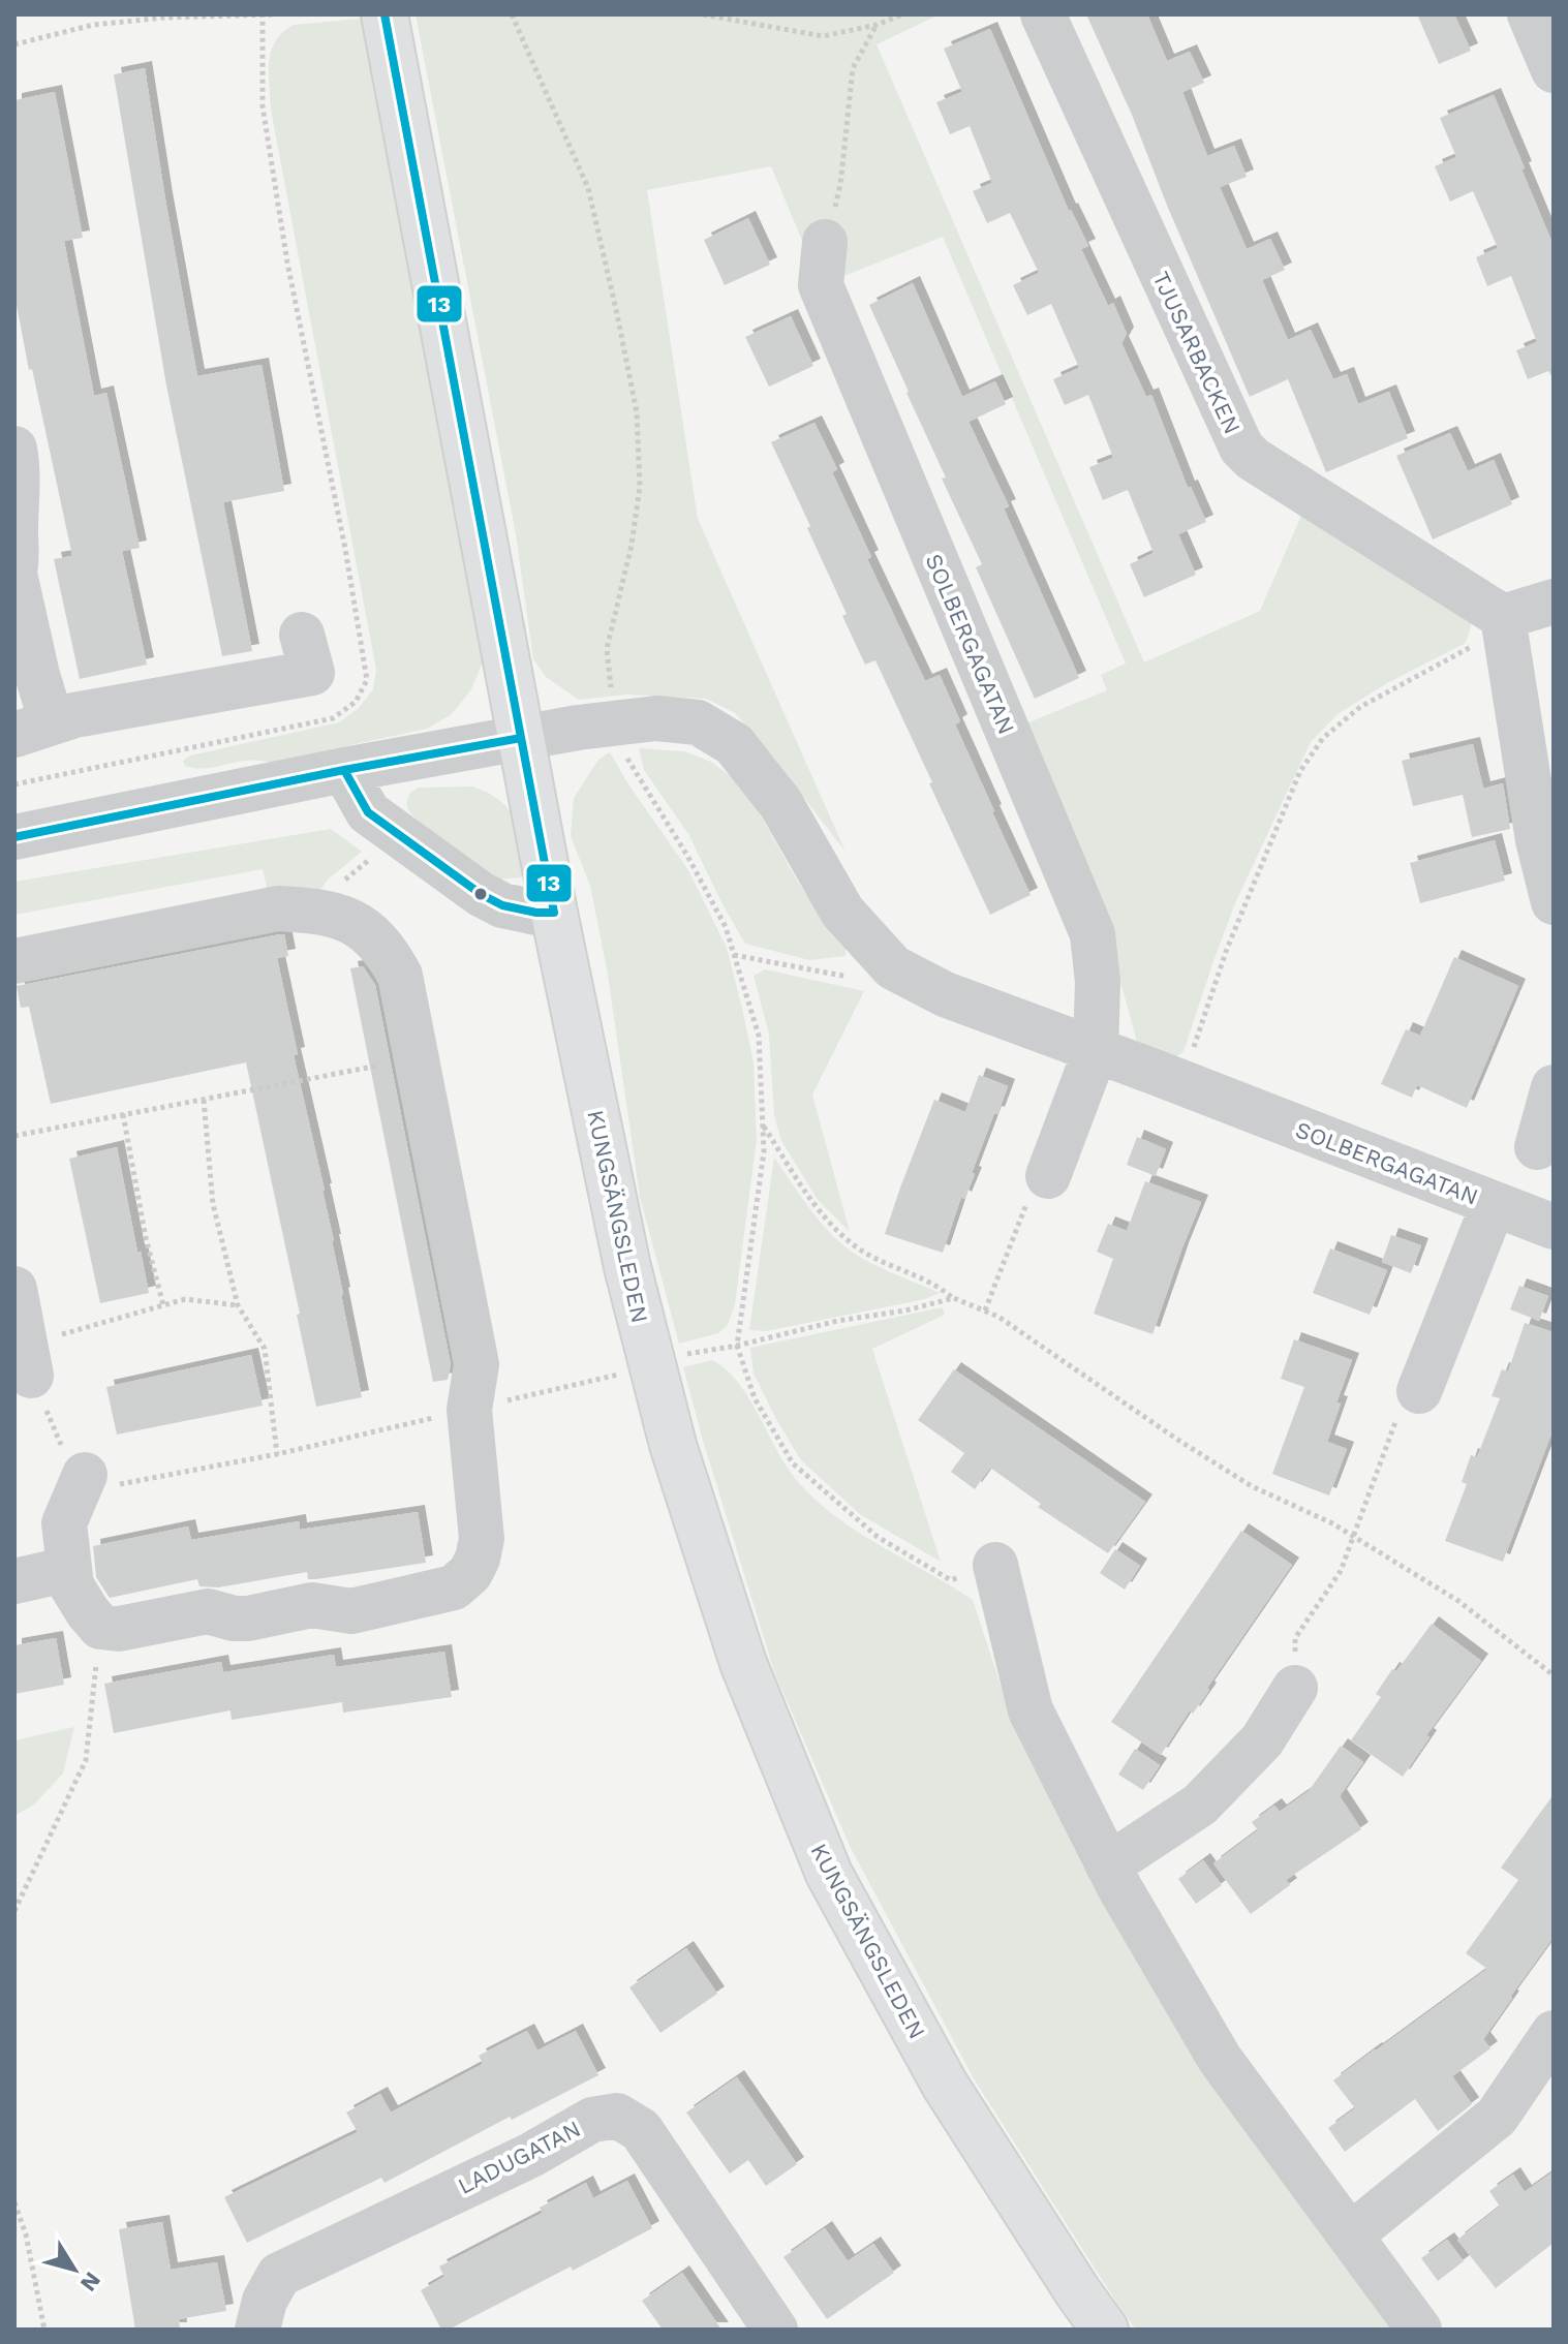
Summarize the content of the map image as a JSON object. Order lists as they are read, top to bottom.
{
  "streets": {
    "main road": ["KUNGSÄNGSLEDEN"],
    "street": ["TJUSARBACKEN", "SOLBERGAGATAN", "LADUGATAN"]
  },
  "crossings": [
    ["SOLBERGAGATAN", "KUNGSÄNGSLEDEN"]
  ],
  "lines": ["transit line 13"],
  "north": "bottom right"
}
